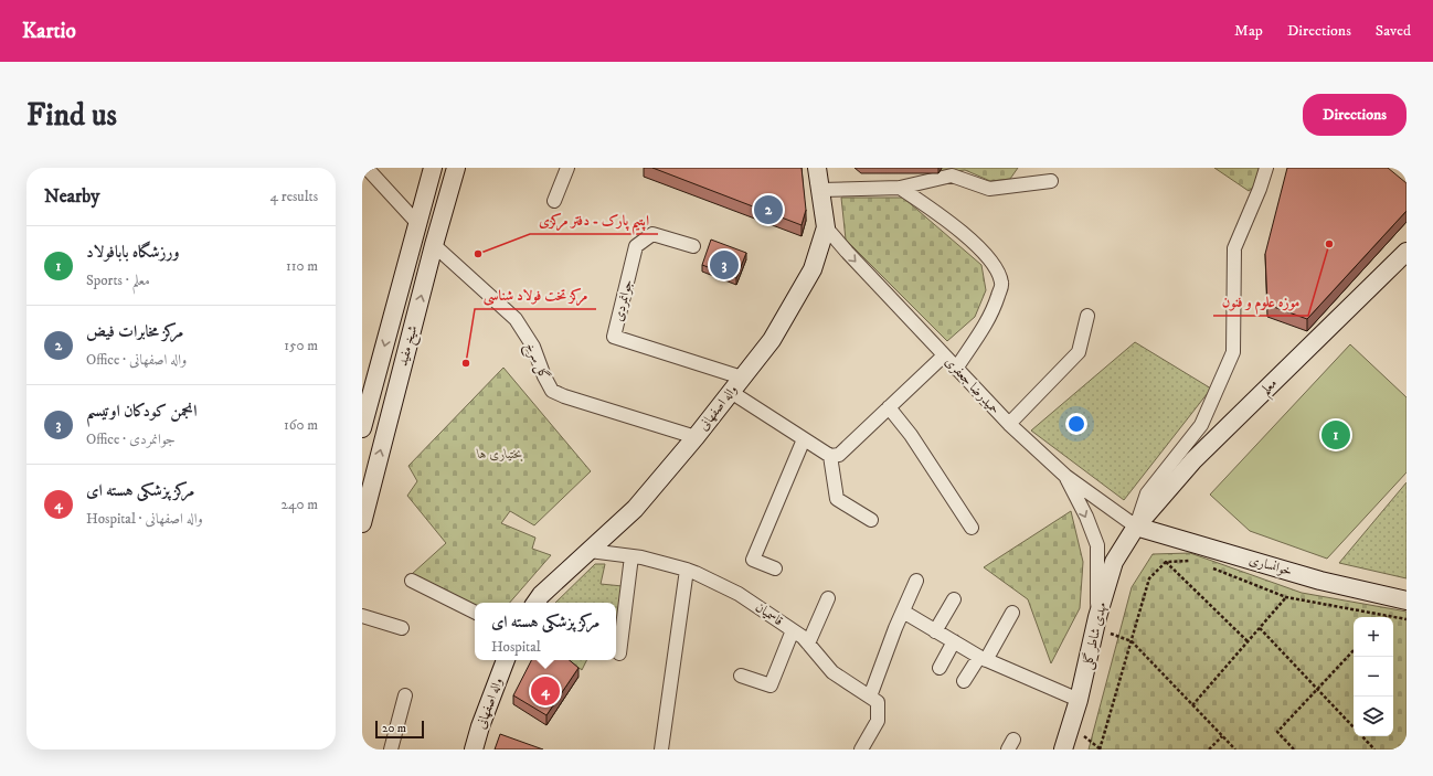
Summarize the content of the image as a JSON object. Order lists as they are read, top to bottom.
{
  "streets": {
    "street": [
      "جوانمردی",
      "شیخ مفید",
      "گل سرخ",
      "حمیدرضا جعفری",
      "معلم",
      "واله اصفهانی",
      "خوانساری",
      "قاسمیان",
      "مهدی شاطر گلی"
    ]
  },
  "crossings": [
    ["جوانمردی", "واله اصفهانی"],
    ["شیخ مفید", "گل سرخ"],
    ["گل سرخ", "واله اصفهانی"],
    ["حمیدرضا جعفری", "معلم"],
    ["حمیدرضا جعفری", "واله اصفهانی"],
    ["حمیدرضا جعفری", "خوانساری"],
    ["حمیدرضا جعفری", "مهدی شاطر گلی"],
    ["معلم", "خوانساری"],
    ["معلم", "مهدی شاطر گلی"],
    ["واله اصفهانی", "قاسمیان"],
    ["خوانساری", "مهدی شاطر گلی"]
  ],
  "one_way": ["حمیدرضا جعفری"],
  "parks": ["بختیاری ها"],
  "places": ["موزه علوم و فنون", "اپتیم پارک - دفتر مرکزی", "مرکز تخت فولاد شناسی"],
  "scale_bar": "20 m",
  "page": {
    "header": "Kartio",
    "nav": ["Map", "Directions", "Saved"],
    "buttons": "Directions",
    "title": "Find us",
    "heading": ["Nearby", "4 results"],
    "pins": [
      "2",
      "3",
      "1",
      "4"
    ],
    "list": [
      {
        "mark": "1",
        "name": "ورزشگاه بابافولاد",
        "note": "Sports · معلم",
        "value": "110 m"
      },
      {
        "mark": "2",
        "name": "مرکز مخابرات فیض",
        "note": "Office · واله اصفهانی",
        "value": "150 m"
      },
      {
        "mark": "3",
        "name": "انجمن کودکان اوتیسم",
        "note": "Office · جوانمردی",
        "value": "160 m"
      },
      {
        "mark": "4",
        "name": "مرکز پزشکی هسته ای",
        "note": "Hospital · واله اصفهانی",
        "value": "240 m"
      }
    ],
    "popup": ["مرکز پزشکی هسته ای", "Hospital"],
    "map_buttons": ["+", "−"],
    "scale": "20 m"
  }
}
